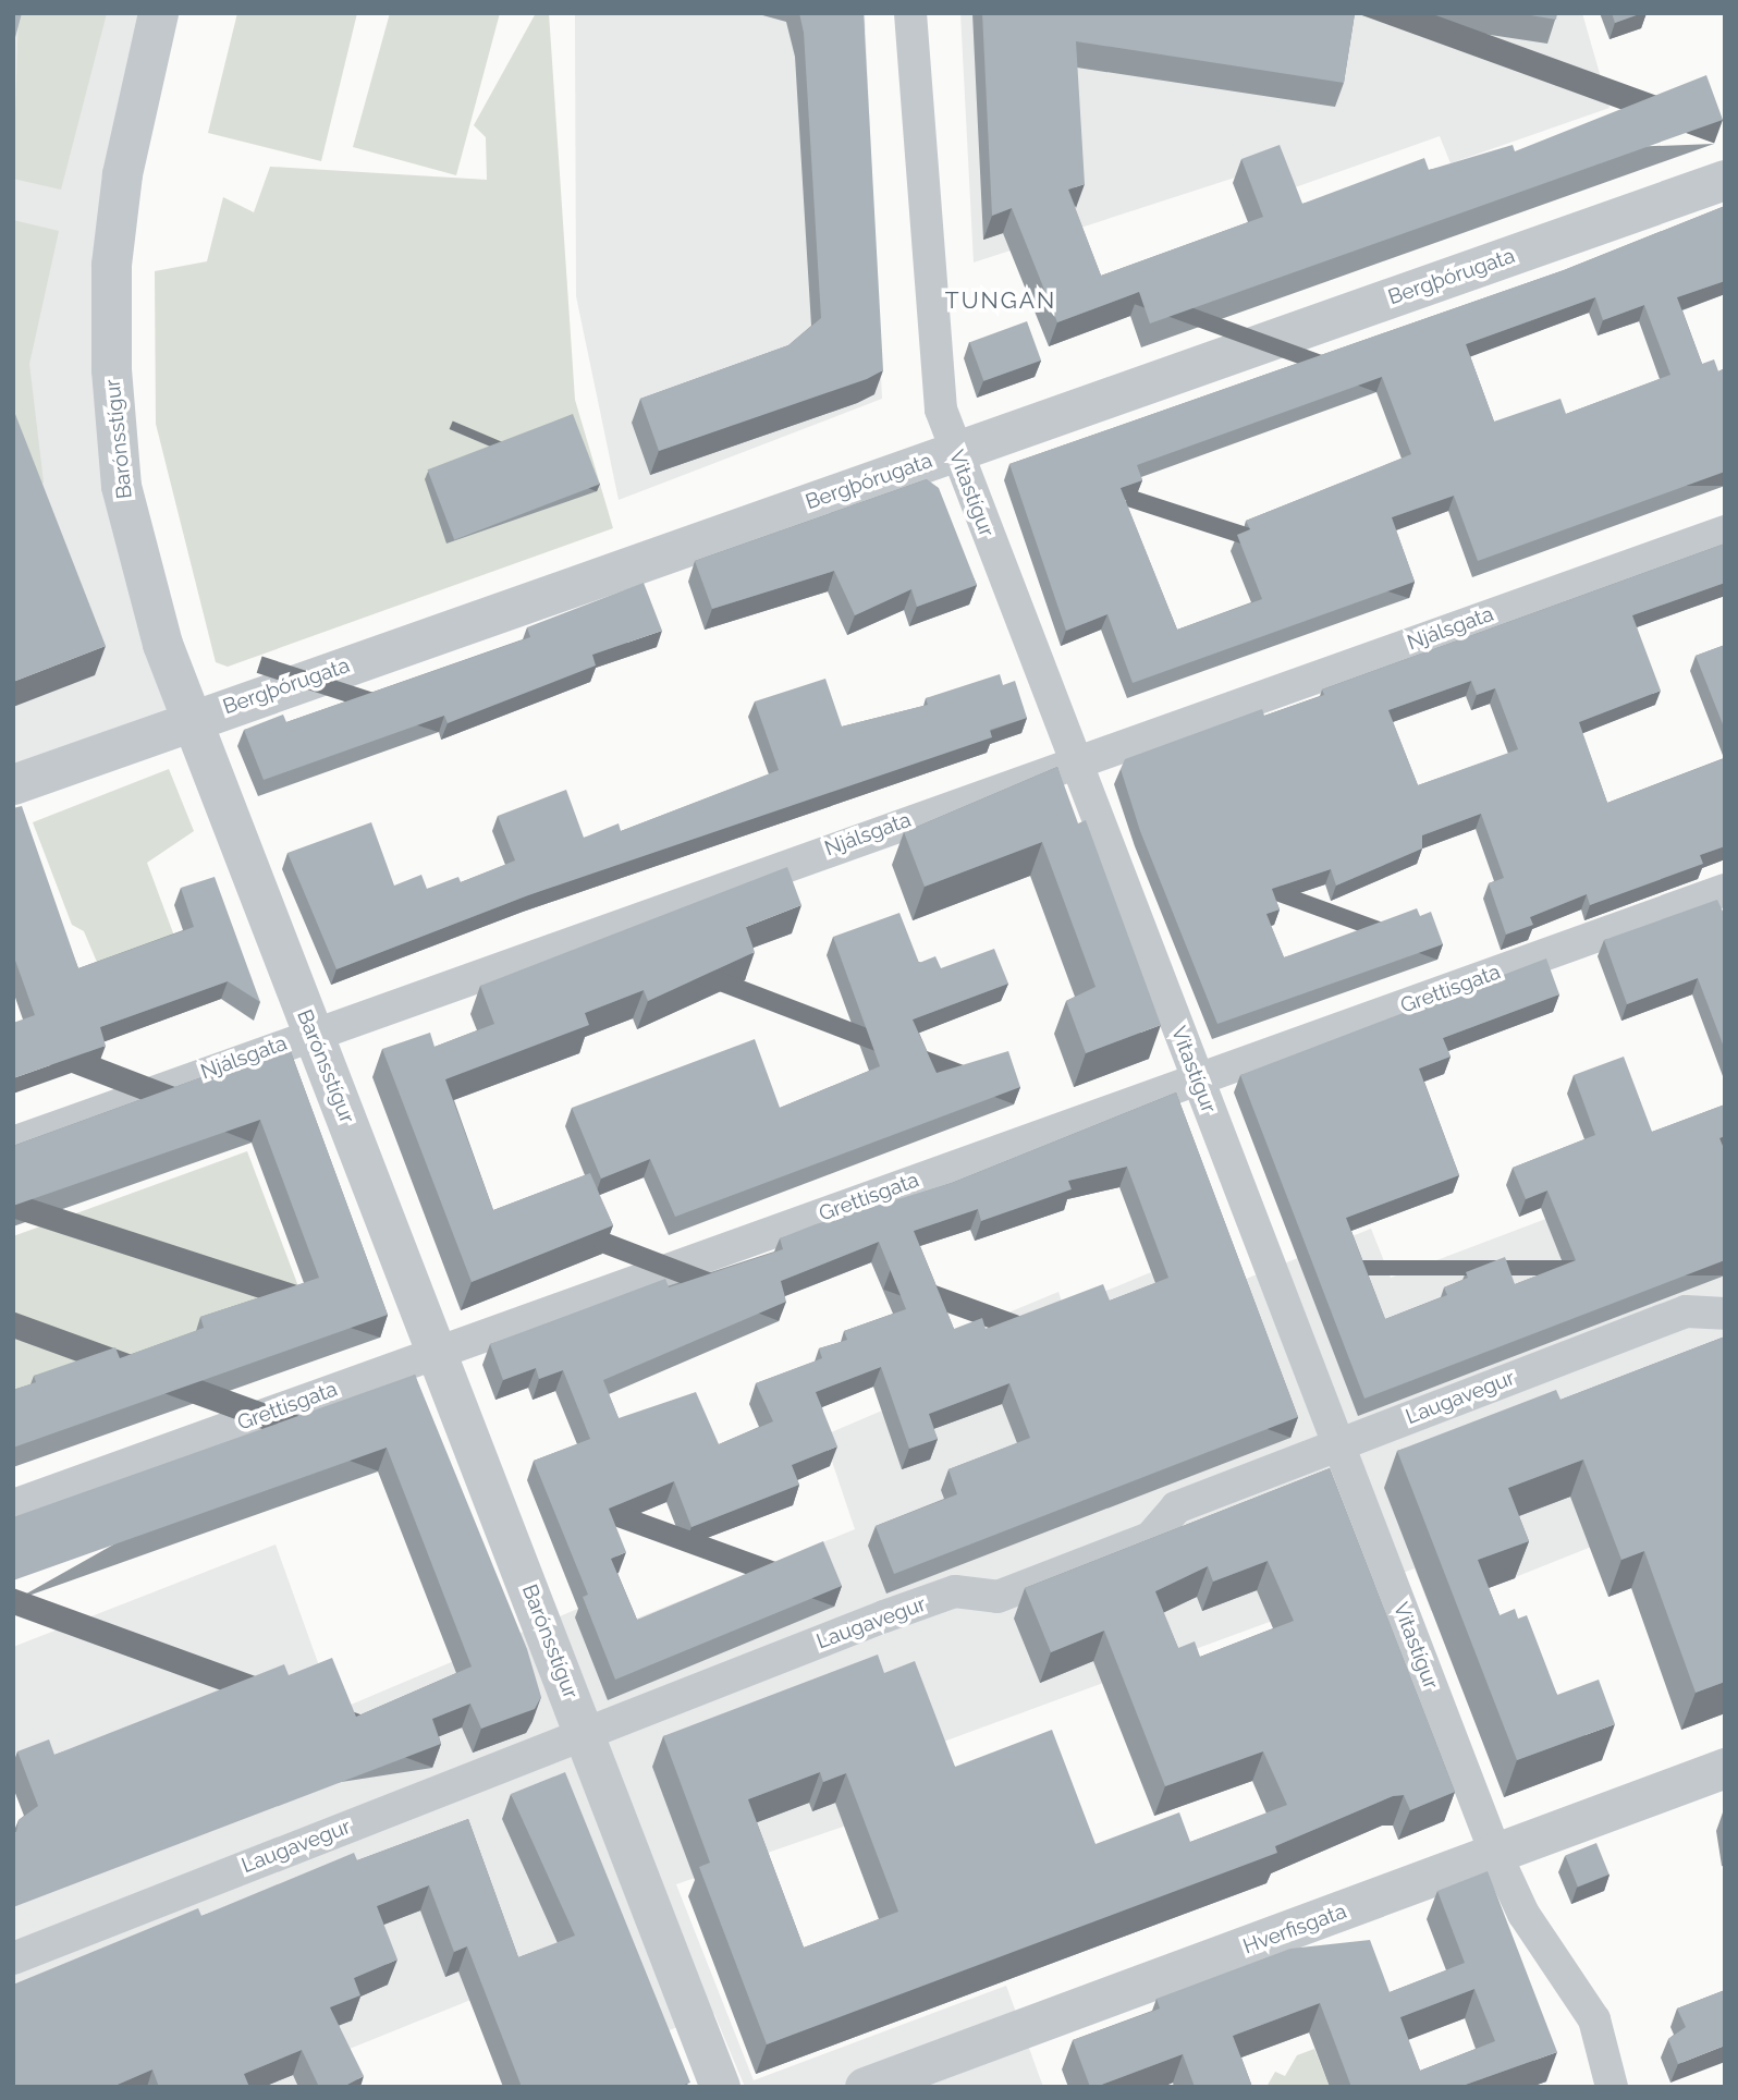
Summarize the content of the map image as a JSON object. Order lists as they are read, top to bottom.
{
  "streets": {
    "street": [
      "Bergþórugata",
      "Barónsstígur",
      "Vitastígur",
      "Njálsgata",
      "Grettisgata",
      "Laugavegur",
      "Hverfisgata"
    ]
  },
  "crossings": [
    ["Bergþórugata", "Barónsstígur"],
    ["Bergþórugata", "Vitastígur"],
    ["Barónsstígur", "Njálsgata"],
    ["Barónsstígur", "Grettisgata"],
    ["Barónsstígur", "Laugavegur"],
    ["Vitastígur", "Njálsgata"],
    ["Vitastígur", "Grettisgata"],
    ["Vitastígur", "Laugavegur"],
    ["Vitastígur", "Hverfisgata"]
  ],
  "districts": ["TUNGAN"]
}
